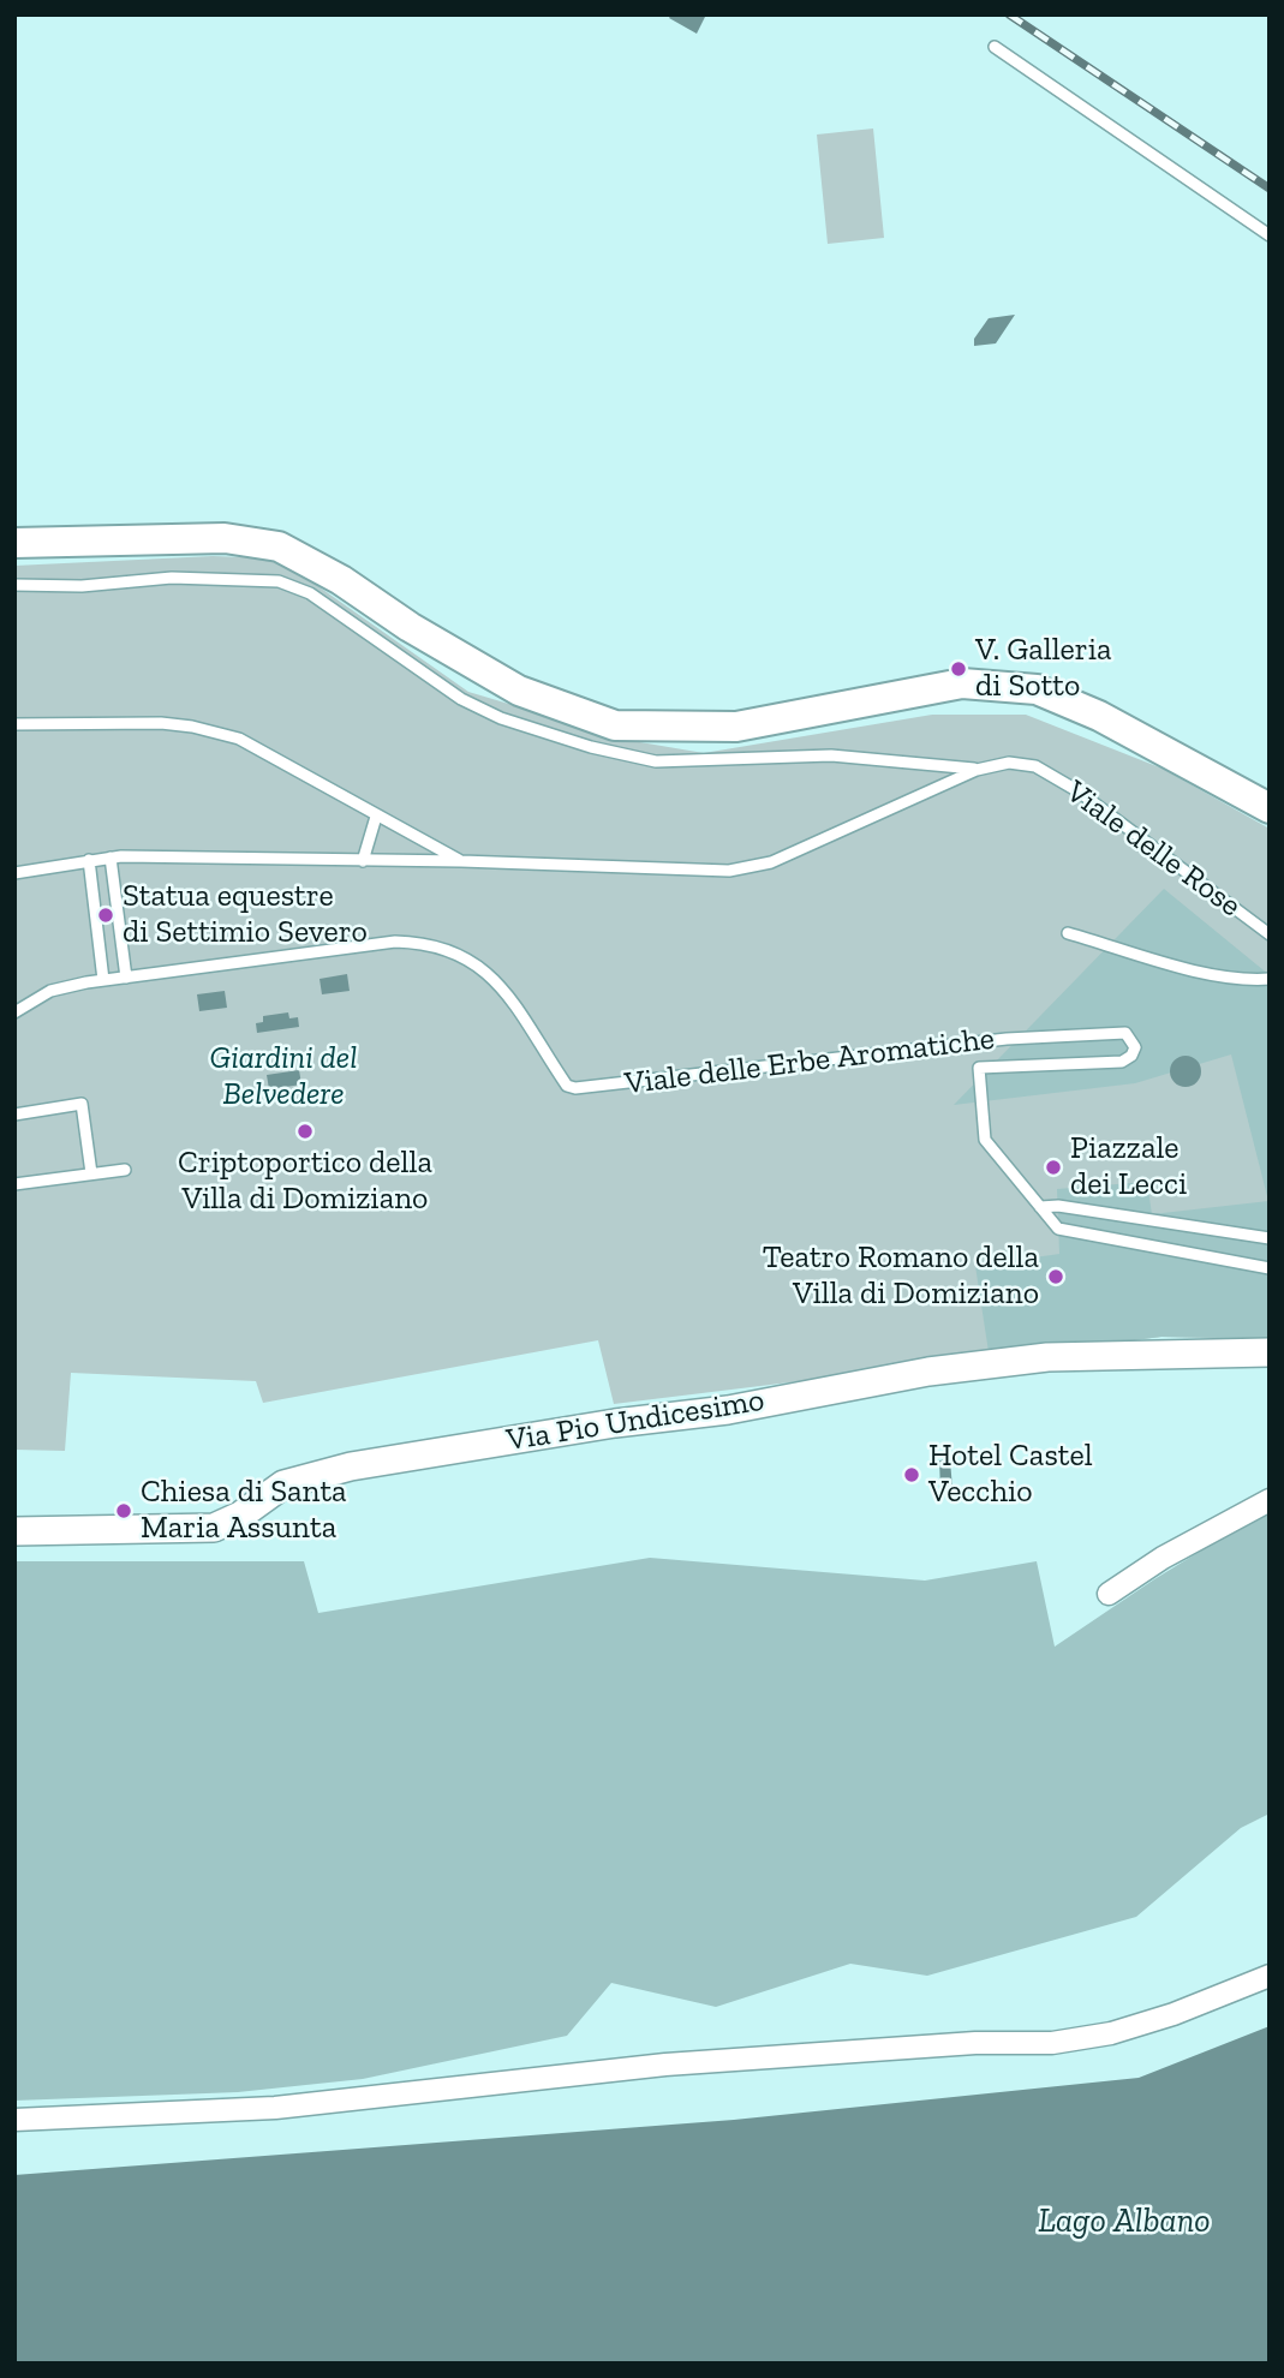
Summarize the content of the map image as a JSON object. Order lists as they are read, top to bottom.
{
  "streets": {
    "street": ["Via Pio Undicesimo"],
    "lane": ["Viale delle Rose", "Viale delle Erbe Aromatiche"]
  },
  "water": ["Lago Albano"],
  "parks": ["Giardini del Belvedere"],
  "places": [
    "V. Galleria di Sotto",
    "Statua equestre di Settimio Severo",
    "Criptoportico della Villa di Domiziano",
    "Piazzale dei Lecci",
    "Teatro Romano della Villa di Domiziano",
    "Hotel Castel Vecchio",
    "Chiesa di Santa Maria Assunta"
  ]
}
